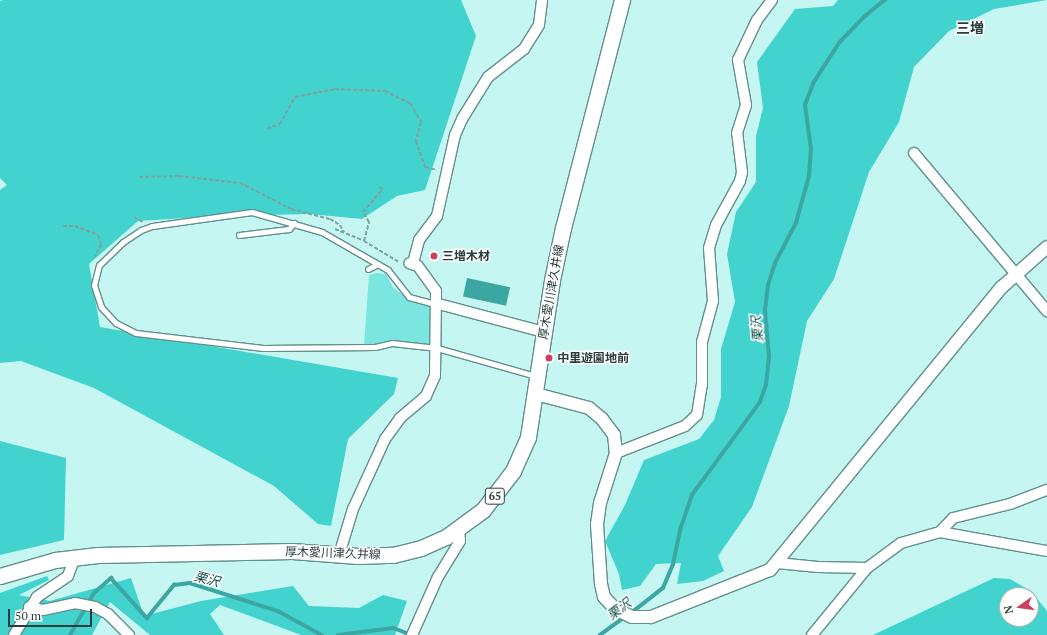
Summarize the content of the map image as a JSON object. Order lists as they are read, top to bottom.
{
  "streets": {
    "main road": ["厚木愛川津久井線", "65"]
  },
  "districts": ["三増"],
  "water": ["栗沢"],
  "places": ["三増木材", "中里遊園地前"],
  "scale_bar": "50 m",
  "north": "left"
}
